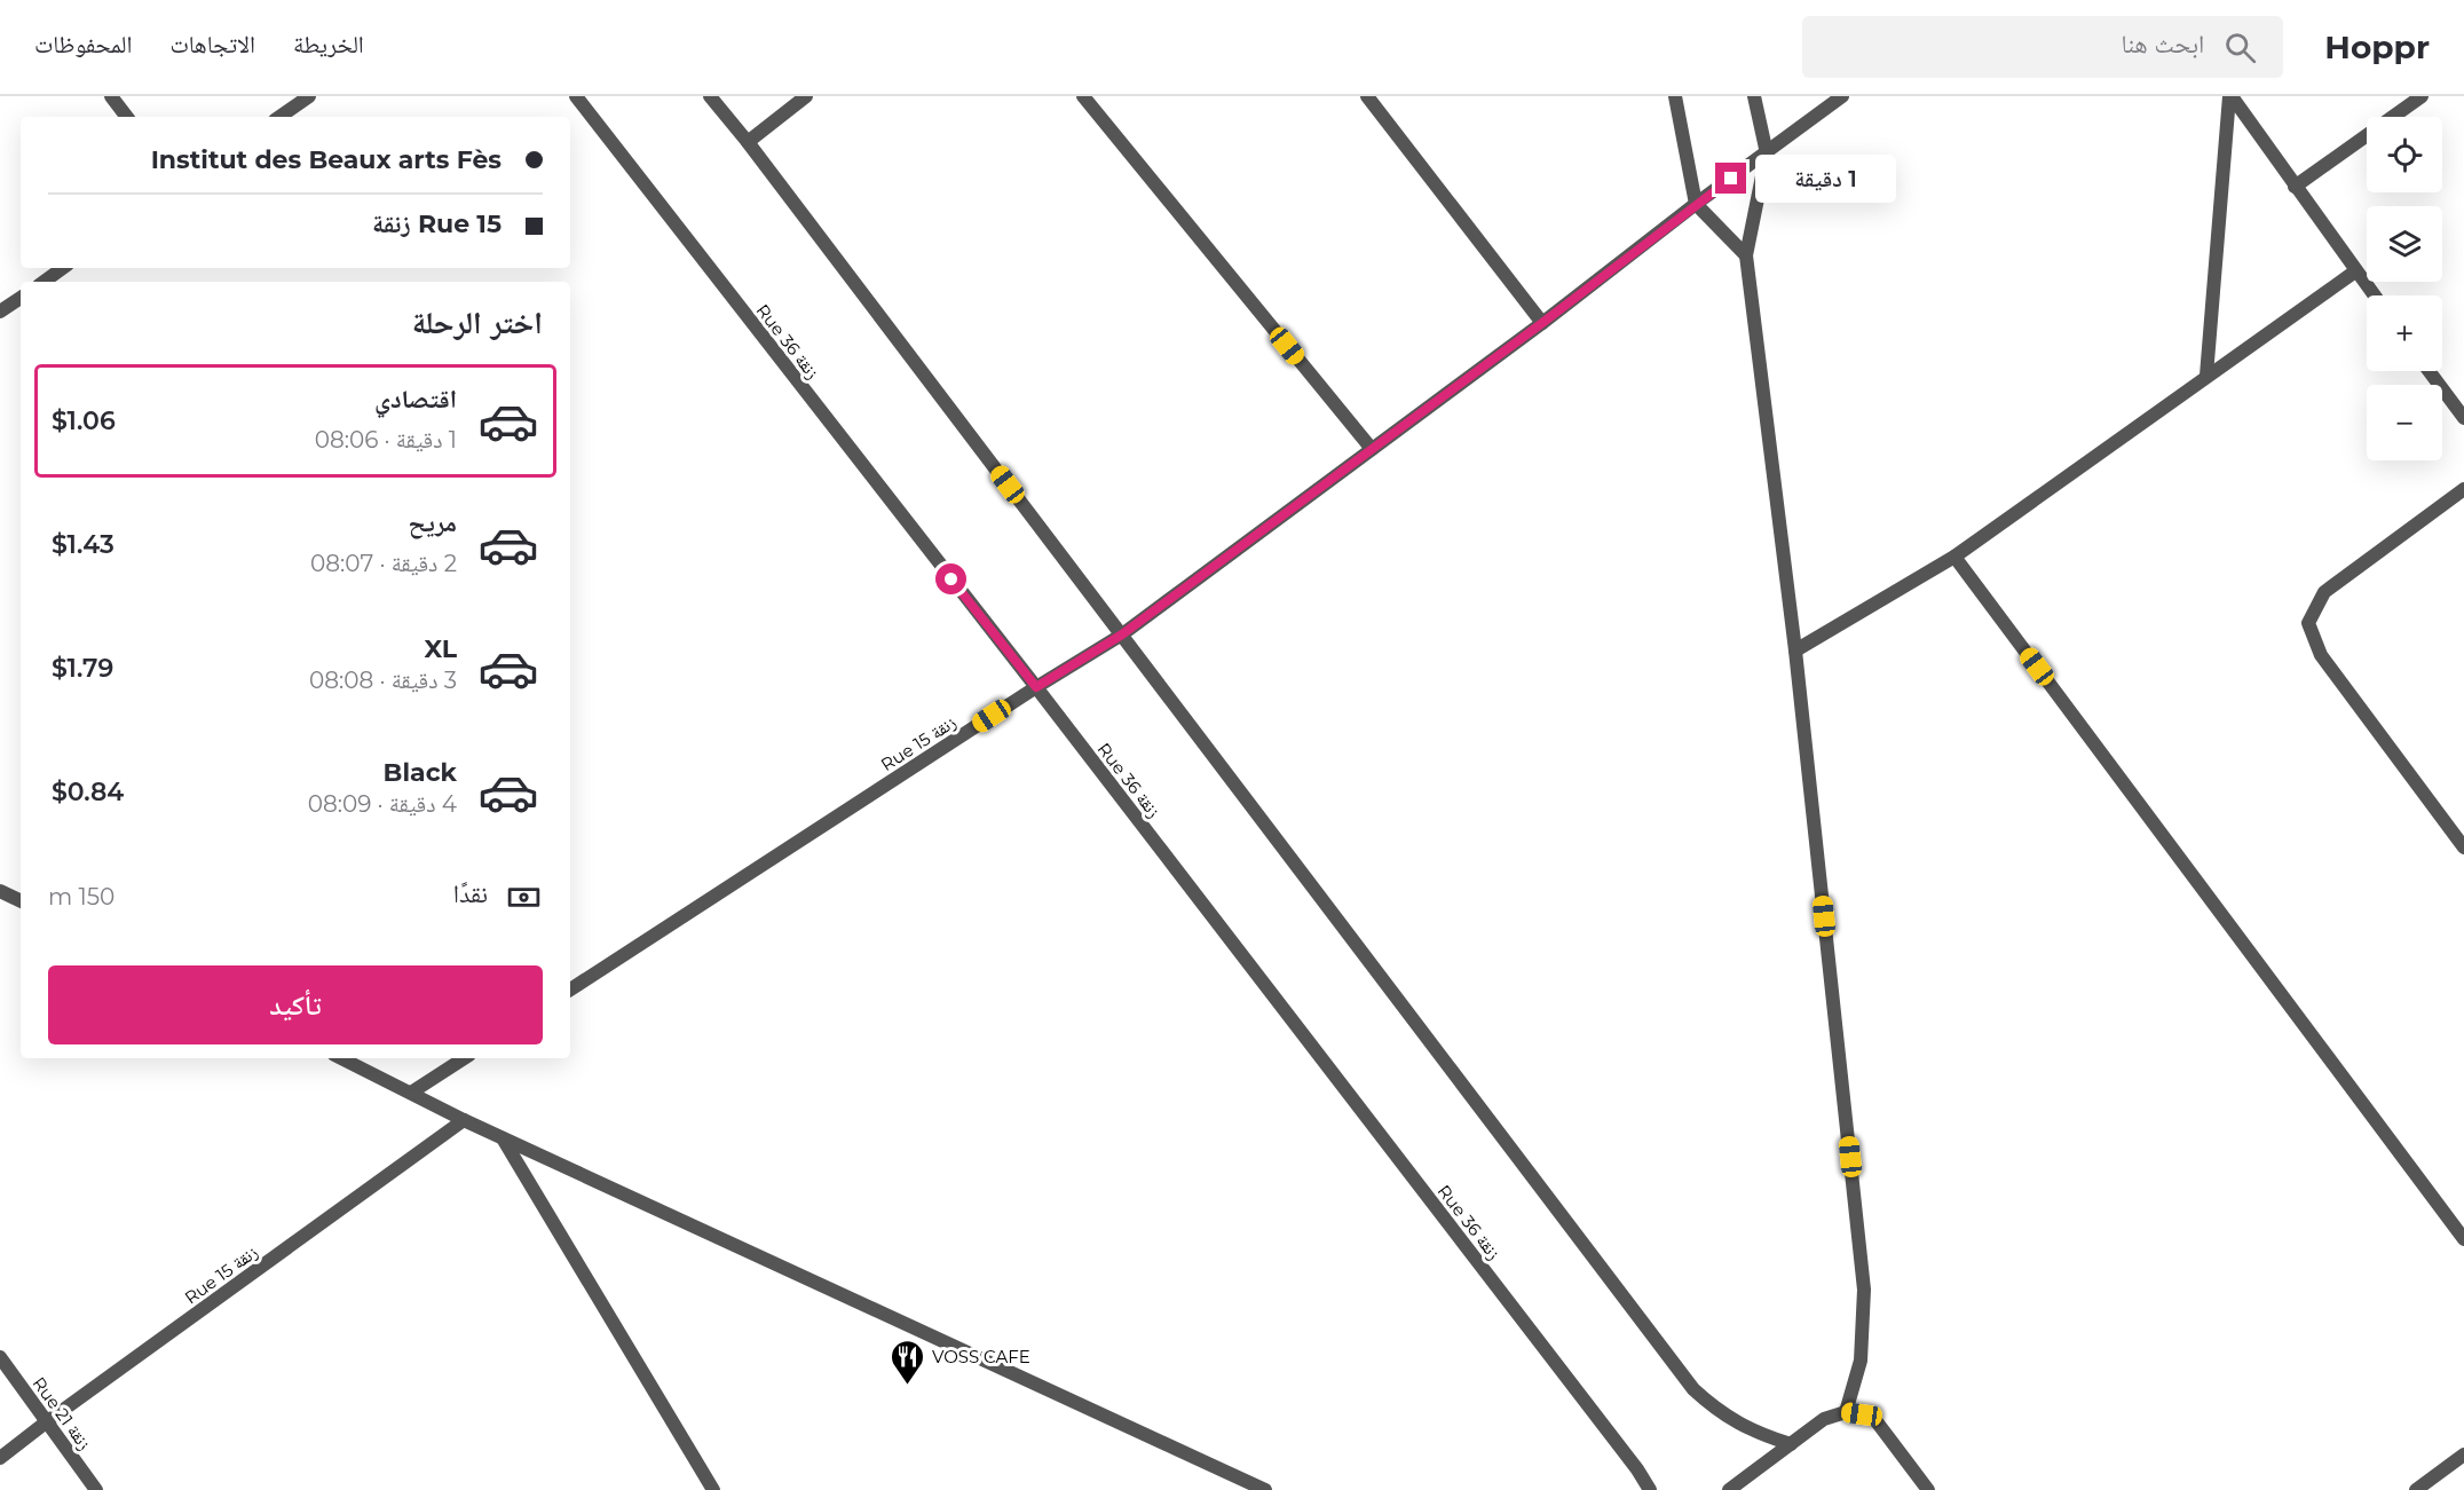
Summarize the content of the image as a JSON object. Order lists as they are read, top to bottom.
{
  "streets": {
    "street": ["Rue 36 زنقة", "Rue 15 زنقة", "Rue 21 زنقة"]
  },
  "crossings": [
    ["Rue 36 زنقة", "Rue 15 زنقة"],
    ["Rue 15 زنقة", "Rue 21 زنقة"]
  ],
  "places": {
    "restaurant": ["VOSS CAFE"]
  },
  "page": {
    "header": "Hoppr",
    "search": "ابحث هنا",
    "nav": ["الخريطة", "الاتجاهات", "المحفوظات"],
    "map_buttons": ["+", "−"],
    "banner": ["Institut des Beaux arts Fès", "Rue 15 زنقة"],
    "bubble": "1 دقيقة",
    "heading": "اختر الرحلة",
    "list": [
      {
        "name": "اقتصادي",
        "note": "1 دقيقة · 08:06",
        "value": "$1.06"
      },
      {
        "name": "مريح",
        "note": "2 دقيقة · 08:07",
        "value": "$1.43"
      },
      {
        "name": "XL",
        "note": "3 دقيقة · 08:08",
        "value": "$1.79"
      },
      {
        "name": "Black",
        "note": "4 دقيقة · 08:09",
        "value": "$0.84"
      }
    ],
    "pay": ["نقدًا", "150 m"],
    "buttons": "تأكيد"
  }
}
